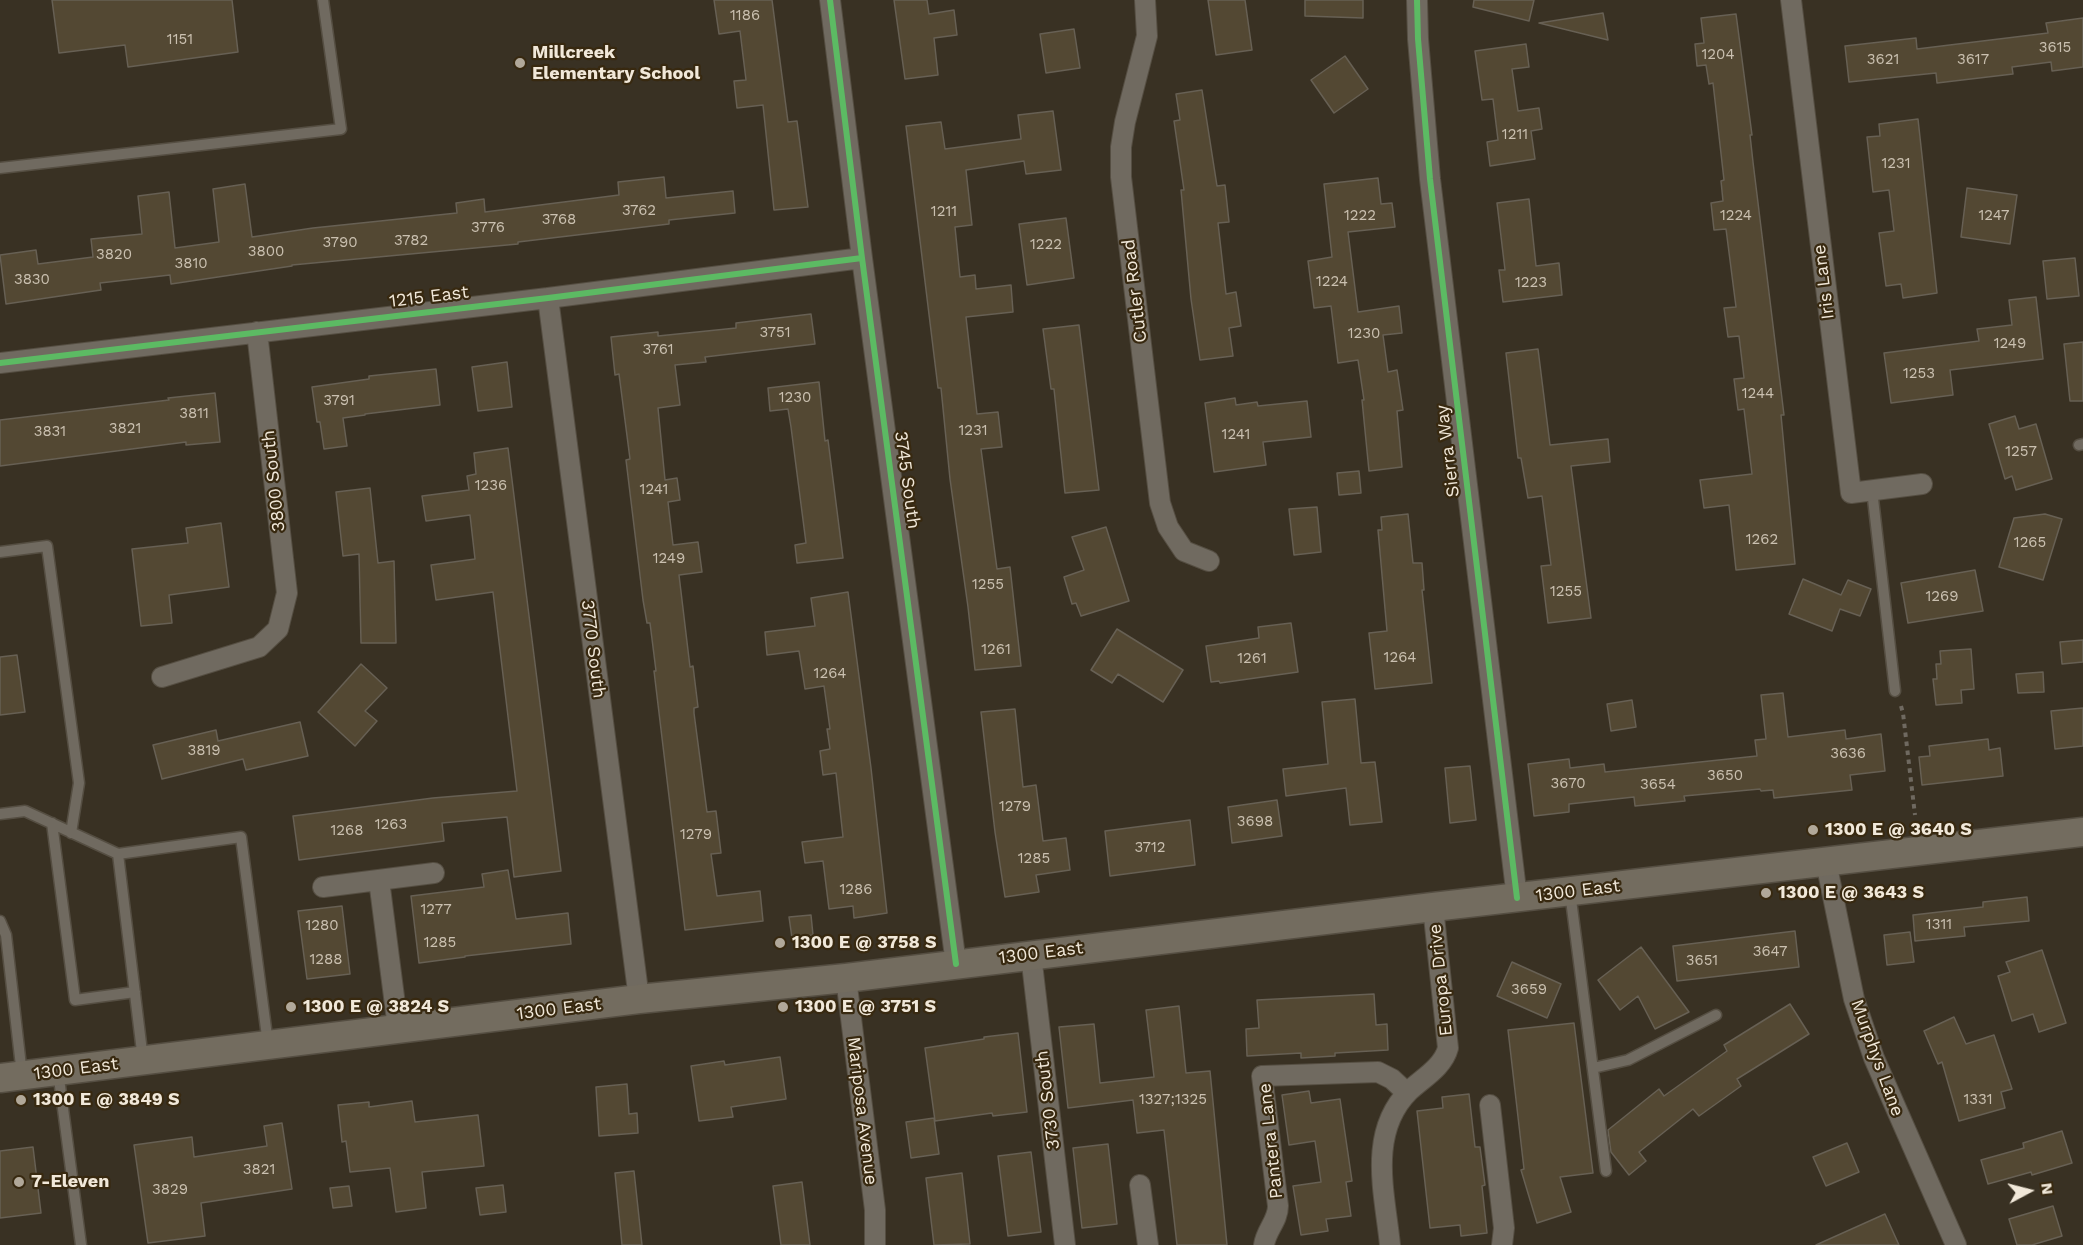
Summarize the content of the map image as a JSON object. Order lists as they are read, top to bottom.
{
  "streets": {
    "main road": ["1300 East"],
    "street": [
      "Iris Lane",
      "Cutler Road",
      "1215 East",
      "Sierra Way",
      "3745 South",
      "3800 South",
      "3770 South",
      "Europa Drive",
      "Murphys Lane",
      "3730 South",
      "Mariposa Avenue",
      "Pantera Lane"
    ]
  },
  "crossings": [
    ["1215 East", "3745 South"],
    ["1215 East", "3800 South"],
    ["1215 East", "3770 South"],
    ["Sierra Way", "1300 East"],
    ["3745 South", "1300 East"],
    ["3770 South", "1300 East"],
    ["1300 East", "Europa Drive"],
    ["1300 East", "Murphys Lane"],
    ["1300 East", "3730 South"],
    ["1300 East", "Mariposa Avenue"],
    ["Europa Drive", "Pantera Lane"]
  ],
  "places": [
    "Millcreek Elementary School",
    "1300 E @ 3640 S",
    "1300 E @ 3643 S",
    "1300 E @ 3758 S",
    "1300 E @ 3824 S",
    "1300 E @ 3751 S",
    "1300 E @ 3849 S",
    "7-Eleven"
  ],
  "house_numbers": [
    "1186",
    "1151",
    "3615",
    "1204",
    "3621",
    "3617",
    "1211",
    "1231",
    "3762",
    "1211",
    "1222",
    "1224",
    "1247",
    "3768",
    "3776",
    "3782",
    "3790",
    "1222",
    "3800",
    "3820",
    "3810",
    "3830",
    "1224",
    "1223",
    "3751",
    "1230",
    "1249",
    "3761",
    "1253",
    "1244",
    "1230",
    "3791",
    "3811",
    "3821",
    "1231",
    "3831",
    "1241",
    "1257",
    "1236",
    "1241",
    "1262",
    "1265",
    "1249",
    "1255",
    "1255",
    "1269",
    "1261",
    "1264",
    "1261",
    "1264",
    "3819",
    "3636",
    "3650",
    "3670",
    "3654",
    "1279",
    "3698",
    "1263",
    "1268",
    "1279",
    "3712",
    "1285",
    "1286",
    "1277",
    "1311",
    "1280",
    "1285",
    "3647",
    "1288",
    "3651",
    "3659",
    "1327;1325",
    "1331",
    "3821",
    "3829"
  ],
  "north": "right"
}
